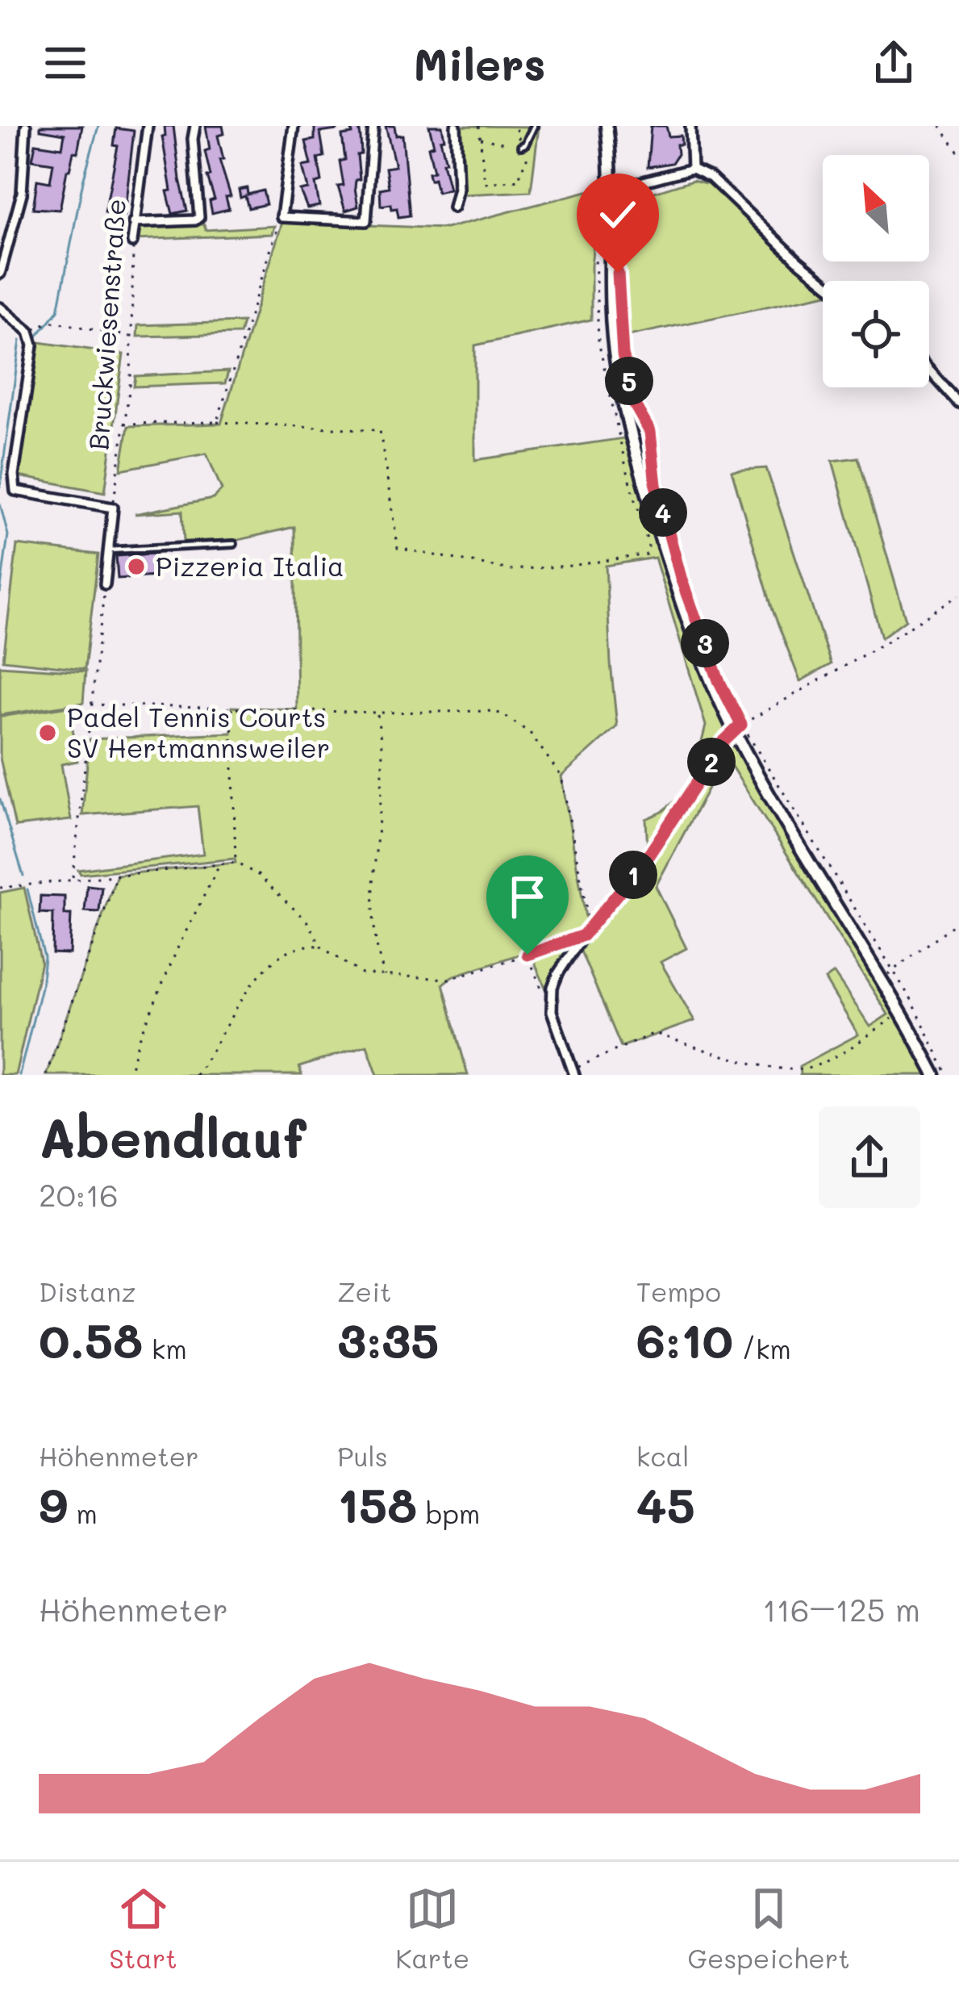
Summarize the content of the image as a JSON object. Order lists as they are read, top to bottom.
{
  "streets": {
    "street": ["Bruckwiesenstraße"]
  },
  "places": ["Pizzeria Italia", "Padel Tennis Courts SV Hertmannsweiler"],
  "north": "top left",
  "page": {
    "header": "Milers",
    "pins": [
      "5",
      "4",
      "3",
      "2",
      "1"
    ],
    "heading": ["Abendlauf", "20:16"],
    "stats": [
      ["Distanz", "0.58 km"],
      ["Zeit", "3:35"],
      ["Tempo", "6:10 /km"],
      ["Höhenmeter", "9 m"],
      ["Puls", "158 bpm"],
      ["kcal", "45"]
    ],
    "chart": ["Höhenmeter", "116–125 m"],
    "tabs": ["Start", "Karte", "Gespeichert"]
  }
}
